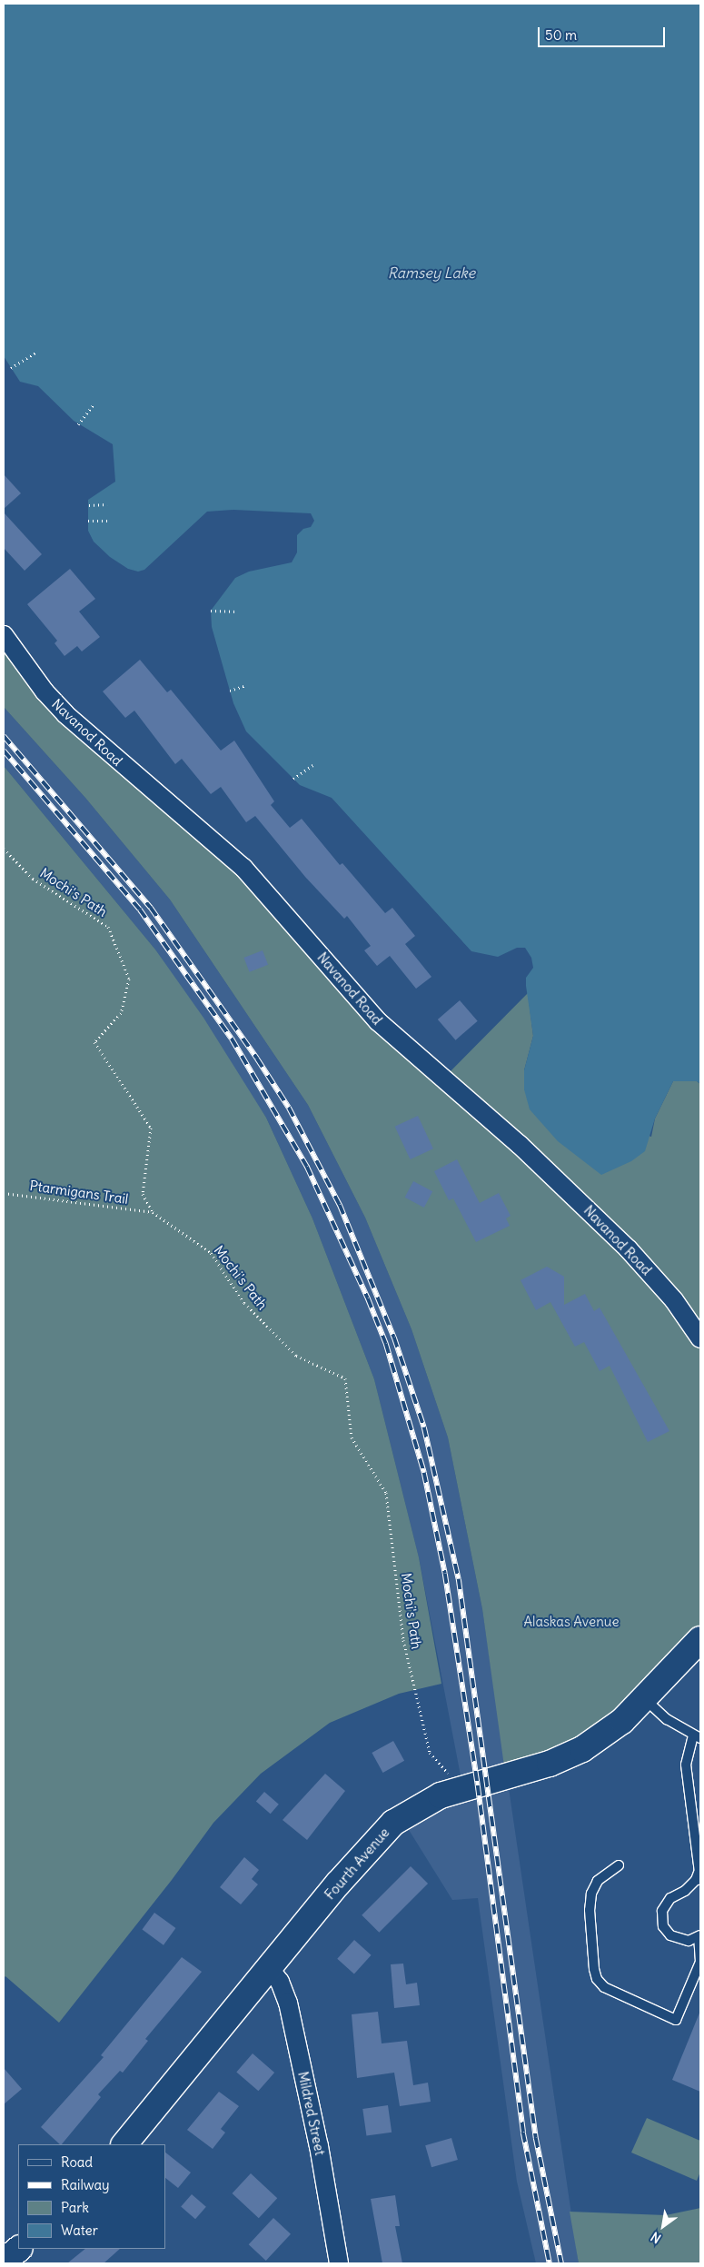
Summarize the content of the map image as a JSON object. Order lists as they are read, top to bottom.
{
  "streets": {
    "street": ["Navanod Road", "Fourth Avenue", "Mildred Street"],
    "path": ["Mochi's Path", "Ptarmigans Trail"]
  },
  "crossings": [
    ["Mochi's Path", "Ptarmigans Trail"],
    ["Mochi's Path", "Fourth Avenue"],
    ["Fourth Avenue", "Mildred Street"]
  ],
  "water": ["Ramsey Lake"],
  "parks": ["Alaskas Avenue"],
  "legend": [
    "Road",
    "Railway",
    "Park",
    "Water"
  ],
  "scale_bar": "50 m",
  "north": "bottom left"
}
